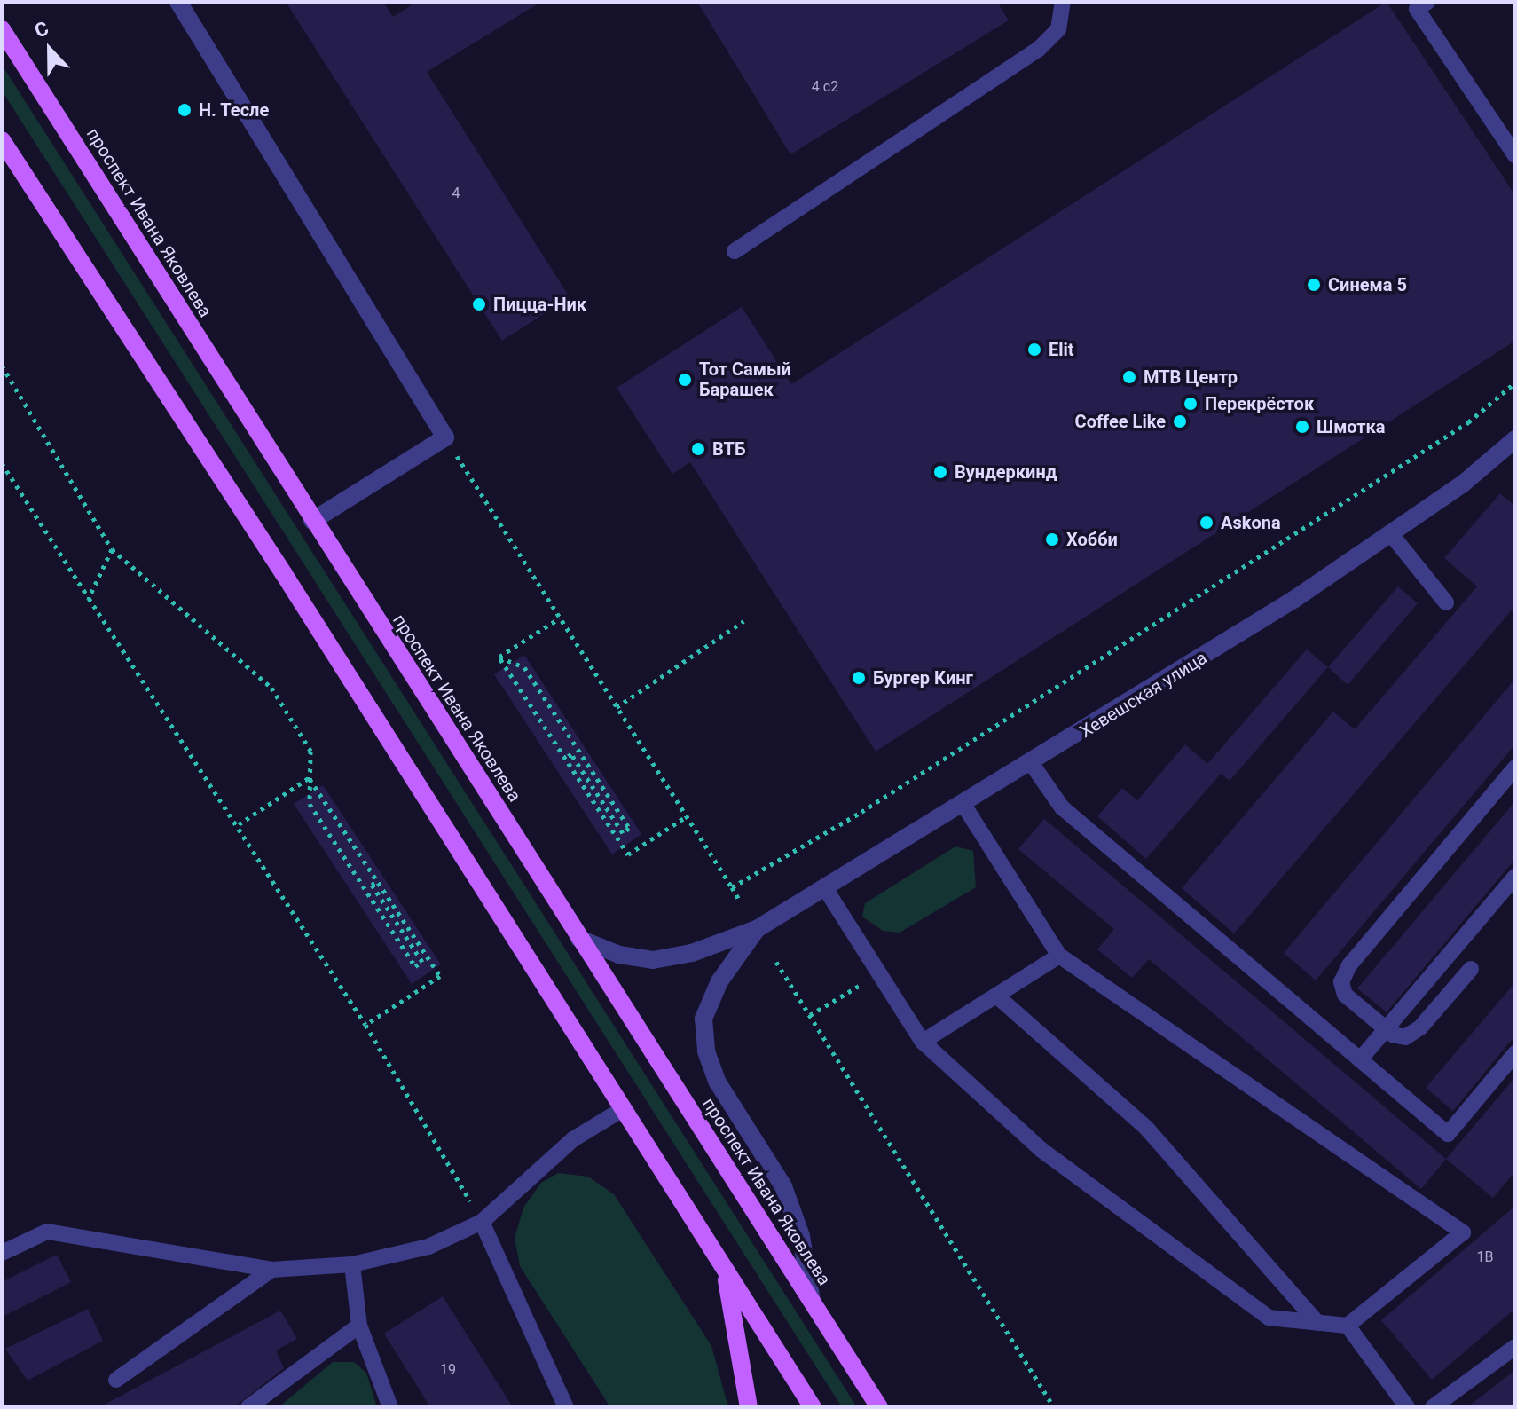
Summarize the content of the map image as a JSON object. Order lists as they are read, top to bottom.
{
  "streets": {
    "main road": ["проспект Ивана Яковлева"],
    "street": ["Хевешская улица"]
  },
  "places": [
    "Н. Тесле",
    "Синема 5",
    "Пицца-Ник",
    "Elit",
    "МТВ Центр",
    "Тот Самый Барашек",
    "Перекрёсток",
    "Coffee Like",
    "Шмотка",
    "ВТБ",
    "Вундеркинд",
    "Askona",
    "Хобби",
    "Бургер Кинг"
  ],
  "house_numbers": [
    "4 с2",
    "4",
    "1В",
    "19"
  ],
  "north": "top"
}
